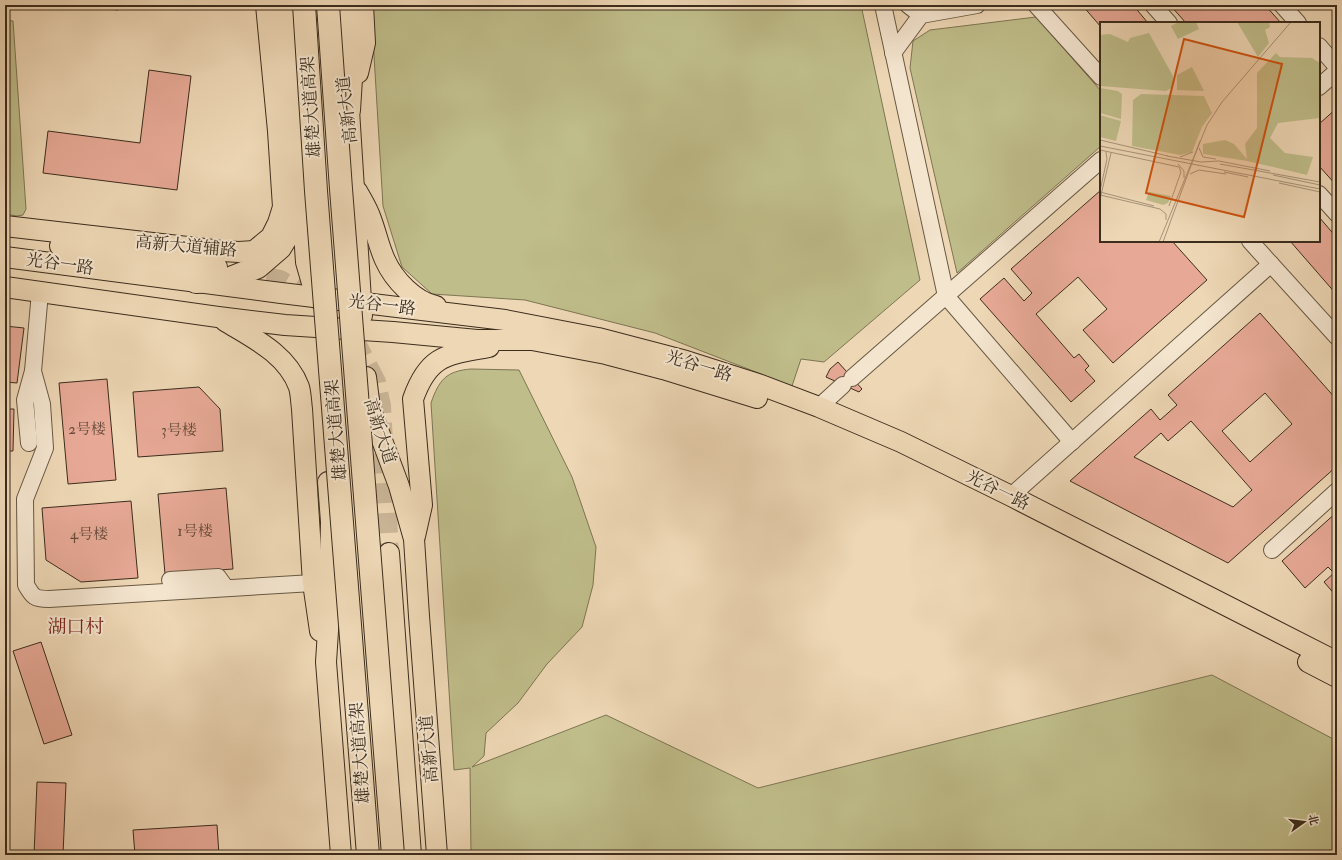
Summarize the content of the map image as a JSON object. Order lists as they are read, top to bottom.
{
  "streets": {
    "highway": ["雄楚大道高架"],
    "main road": ["高新大道", "高新大道辅路", "光谷一路"]
  },
  "crossings": [
    ["高新大道", "光谷一路"]
  ],
  "districts": ["湖口村"],
  "house_numbers": [
    "2号楼",
    "3号楼",
    "1号楼",
    "4号楼"
  ],
  "north": "right"
}
